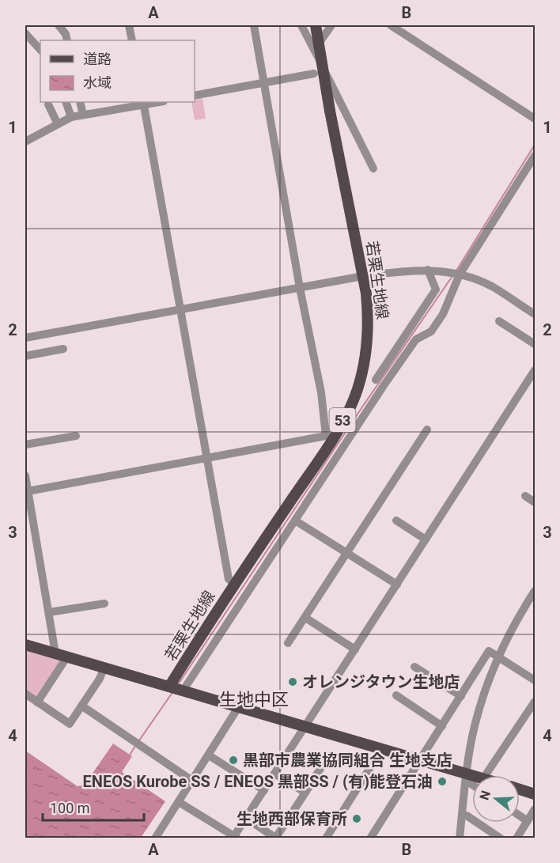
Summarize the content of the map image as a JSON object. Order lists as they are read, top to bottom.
{
  "streets": {
    "main road": ["若栗生地線", "53"]
  },
  "districts": ["生地中区"],
  "places": [
    "オレンジタウン生地店",
    "黒部市農業協同組合 生地支店",
    "ENEOS Kurobe SS / ENEOS 黒部SS / (有)能登石油",
    "生地西部保育所"
  ],
  "legend": ["道路", "水域"],
  "scale_bar": "100 m",
  "north": "left",
  "grid": {
    "columns": ["A", "B"],
    "rows": [
      "1",
      "2",
      "3",
      "4"
    ]
  }
}
